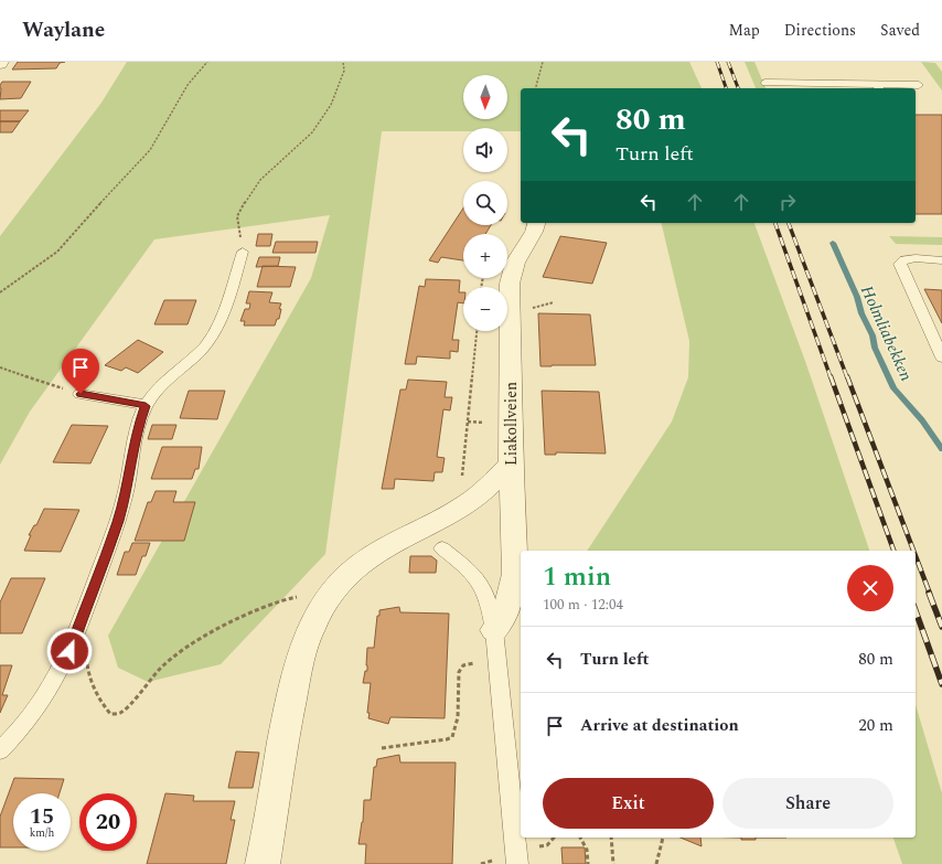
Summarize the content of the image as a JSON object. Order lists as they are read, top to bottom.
{
  "streets": {
    "street": ["Liakollveien"]
  },
  "water": ["Holmliabekken"],
  "north": "bottom",
  "page": {
    "header": "Waylane",
    "nav": ["Map", "Directions", "Saved"],
    "map_buttons": ["+", "−"],
    "turn": ["80 m", "Turn left"],
    "heading": ["1 min", "100 m · 12:04"],
    "list": [
      {
        "name": "Turn left",
        "value": "80 m"
      },
      {
        "name": "Arrive at destination",
        "value": "20 m"
      }
    ],
    "buttons": ["Exit", "Share"],
    "speed": "15 km/h",
    "limit": "20"
  }
}
